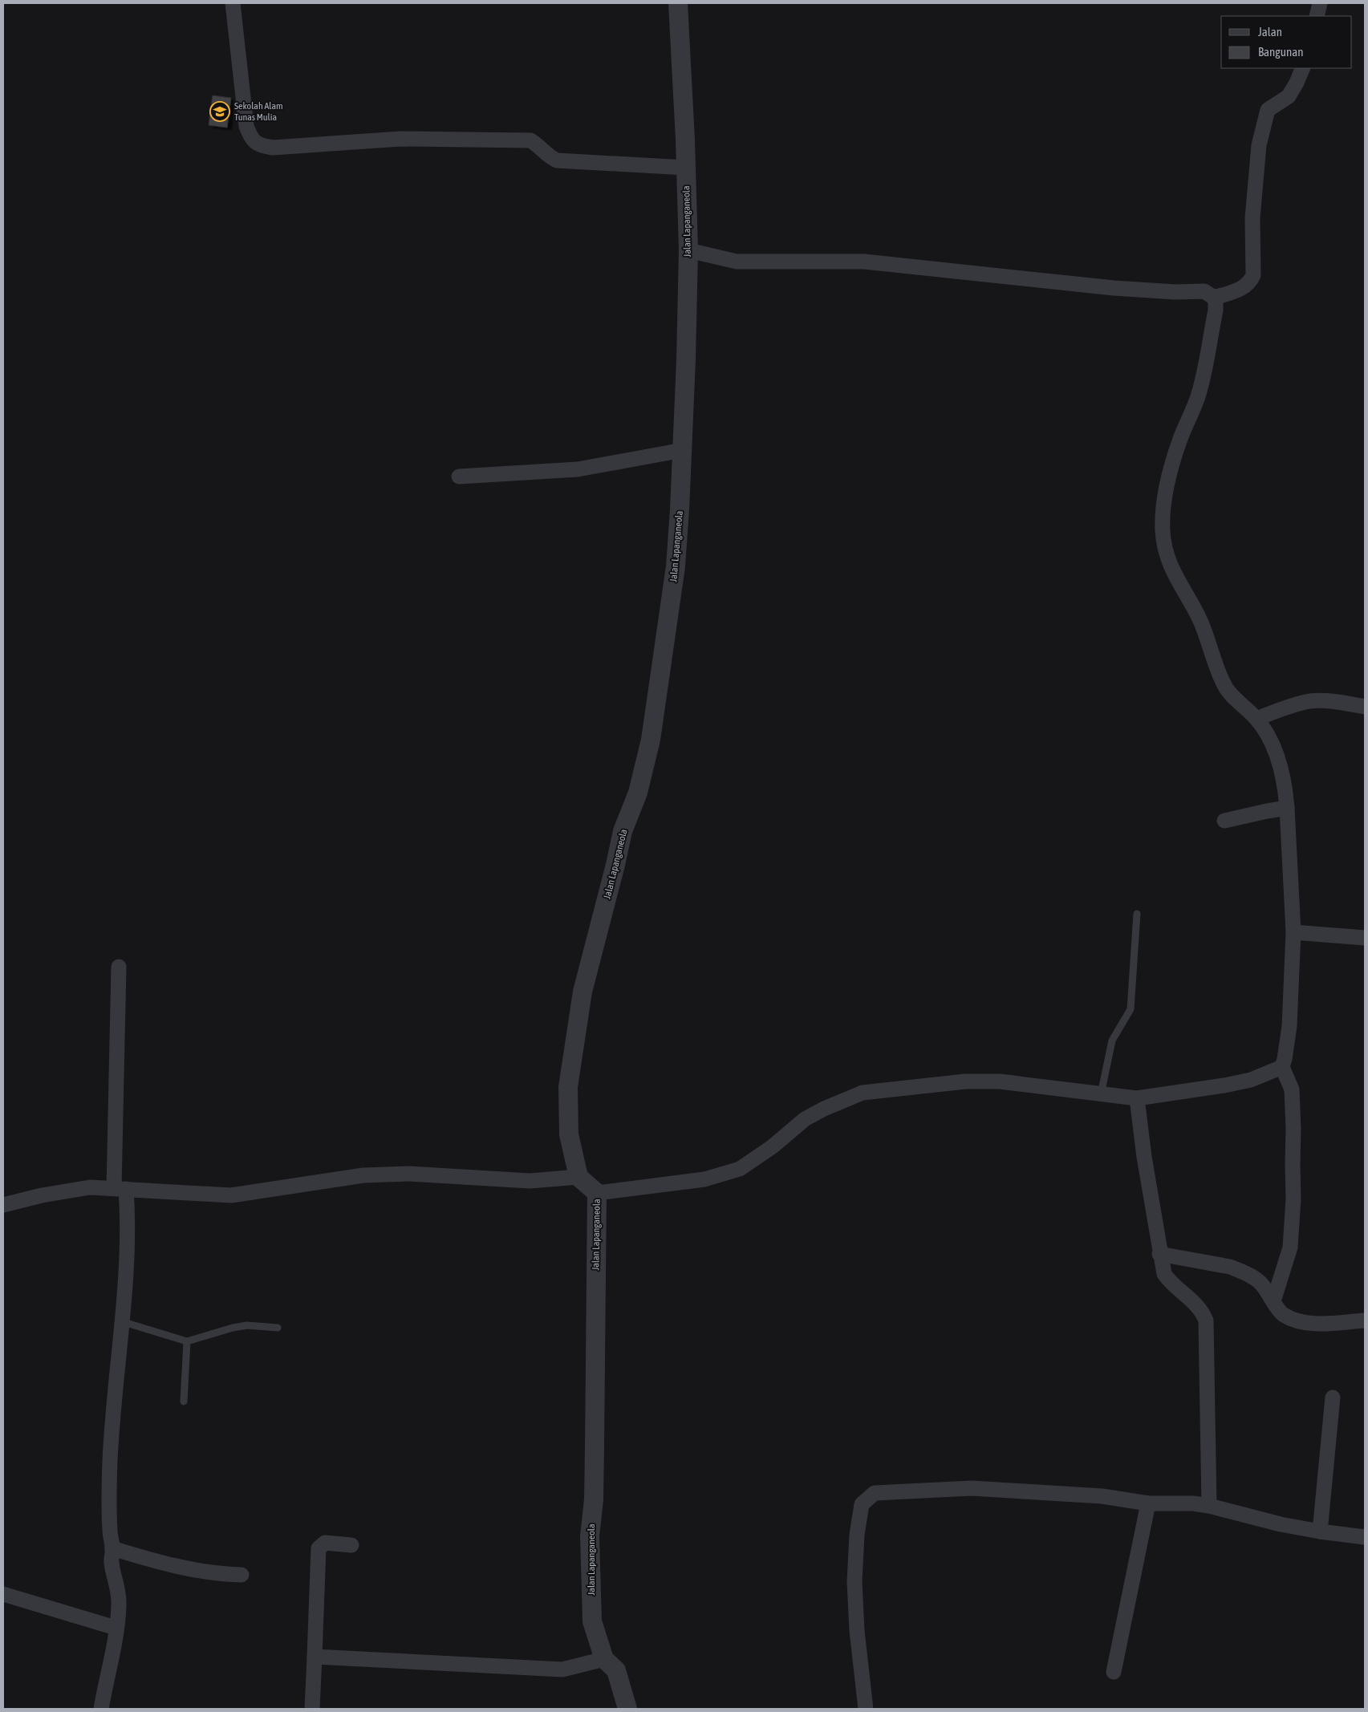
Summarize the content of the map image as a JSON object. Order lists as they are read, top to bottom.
{
  "streets": {
    "street": ["Jalan Lapanganeola"]
  },
  "places": {
    "school or university": ["Sekolah Alam Tunas Mulia"]
  },
  "legend": ["Jalan", "Bangunan"]
}
